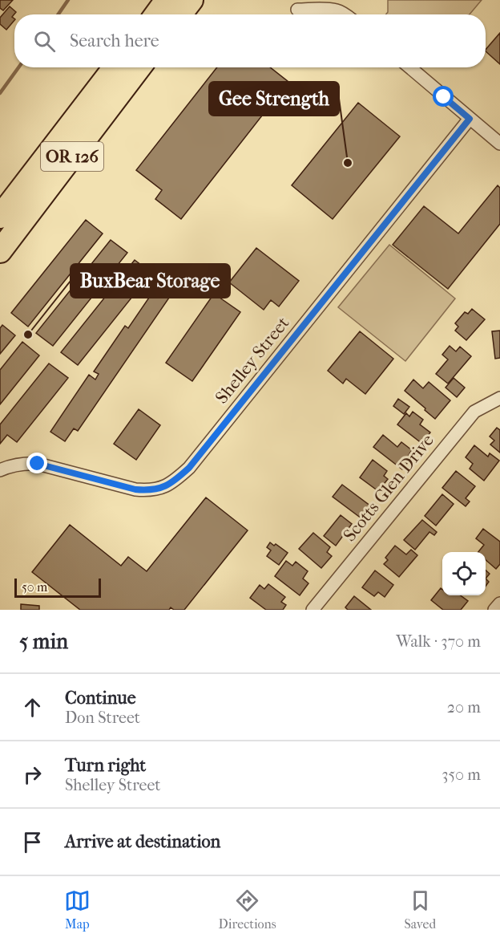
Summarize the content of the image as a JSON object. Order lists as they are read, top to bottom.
{
  "streets": {
    "highway": ["OR 126"],
    "street": ["Shelley Street", "Scotts Glen Drive"]
  },
  "places": ["Gee Strength", "BuxBear Storage"],
  "scale_bar": "50 m",
  "page": {
    "search": "Search here",
    "scale": "50 m",
    "heading": ["5 min", "Walk · 370 m"],
    "list": [
      ["Continue", "Don Street", "20 m"],
      ["Turn right", "Shelley Street", "350 m"],
      "Arrive at destination"
    ],
    "nav": ["Map", "Directions", "Saved"]
  }
}
